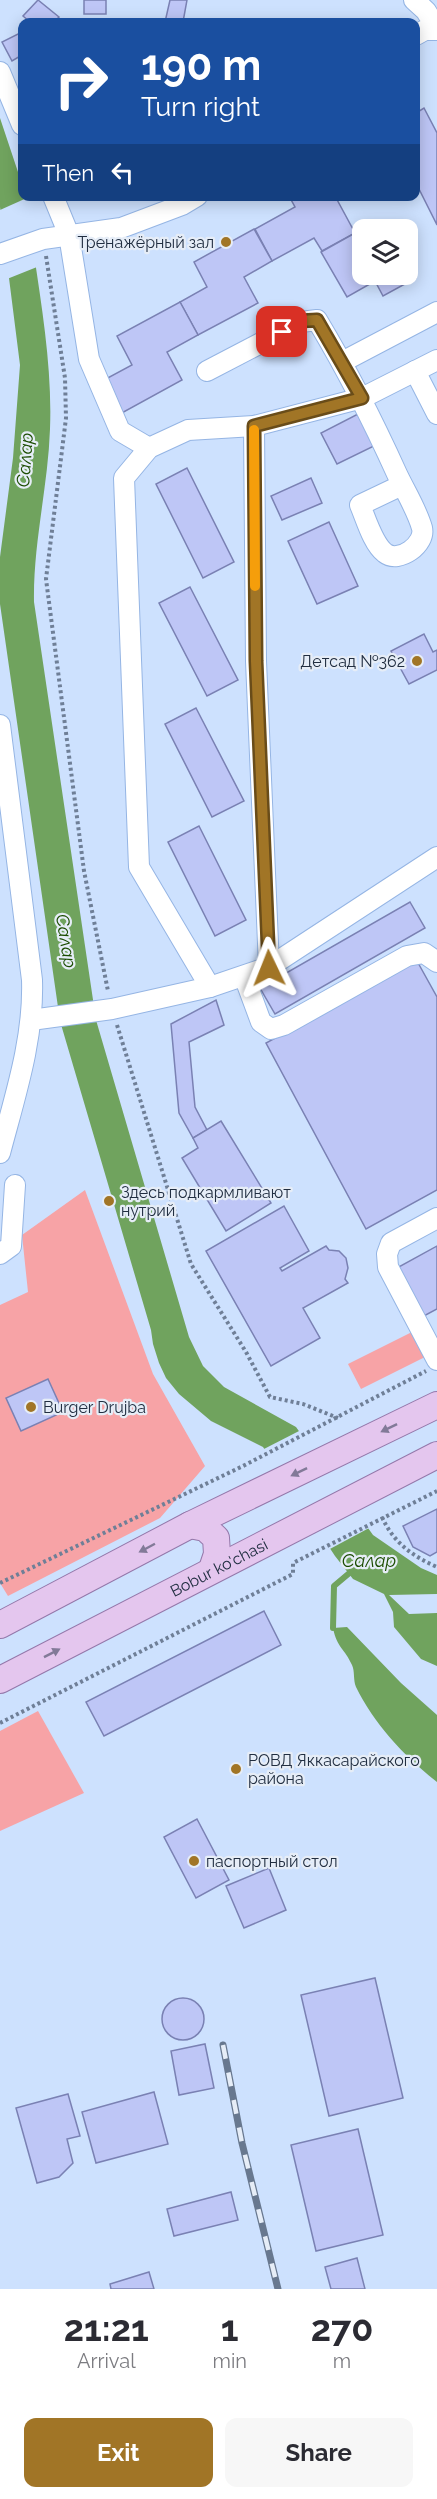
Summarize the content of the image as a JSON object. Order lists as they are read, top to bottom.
{
  "streets": {
    "main road": ["Bobur ko'chasi"]
  },
  "water": ["Салар"],
  "places": [
    "Тренажёрный зал",
    "Детсад №362",
    "Здесь подкармливают нутрий",
    "Burger Drujba",
    "РОВД Яккасарайского района",
    "паспортный стол"
  ],
  "page": {
    "turn": ["190 m", "Turn right"],
    "then": "Then",
    "eta": [
      "21:21",
      "Arrival",
      "1",
      "min",
      "270",
      "m"
    ],
    "buttons": ["Exit", "Share"]
  }
}
